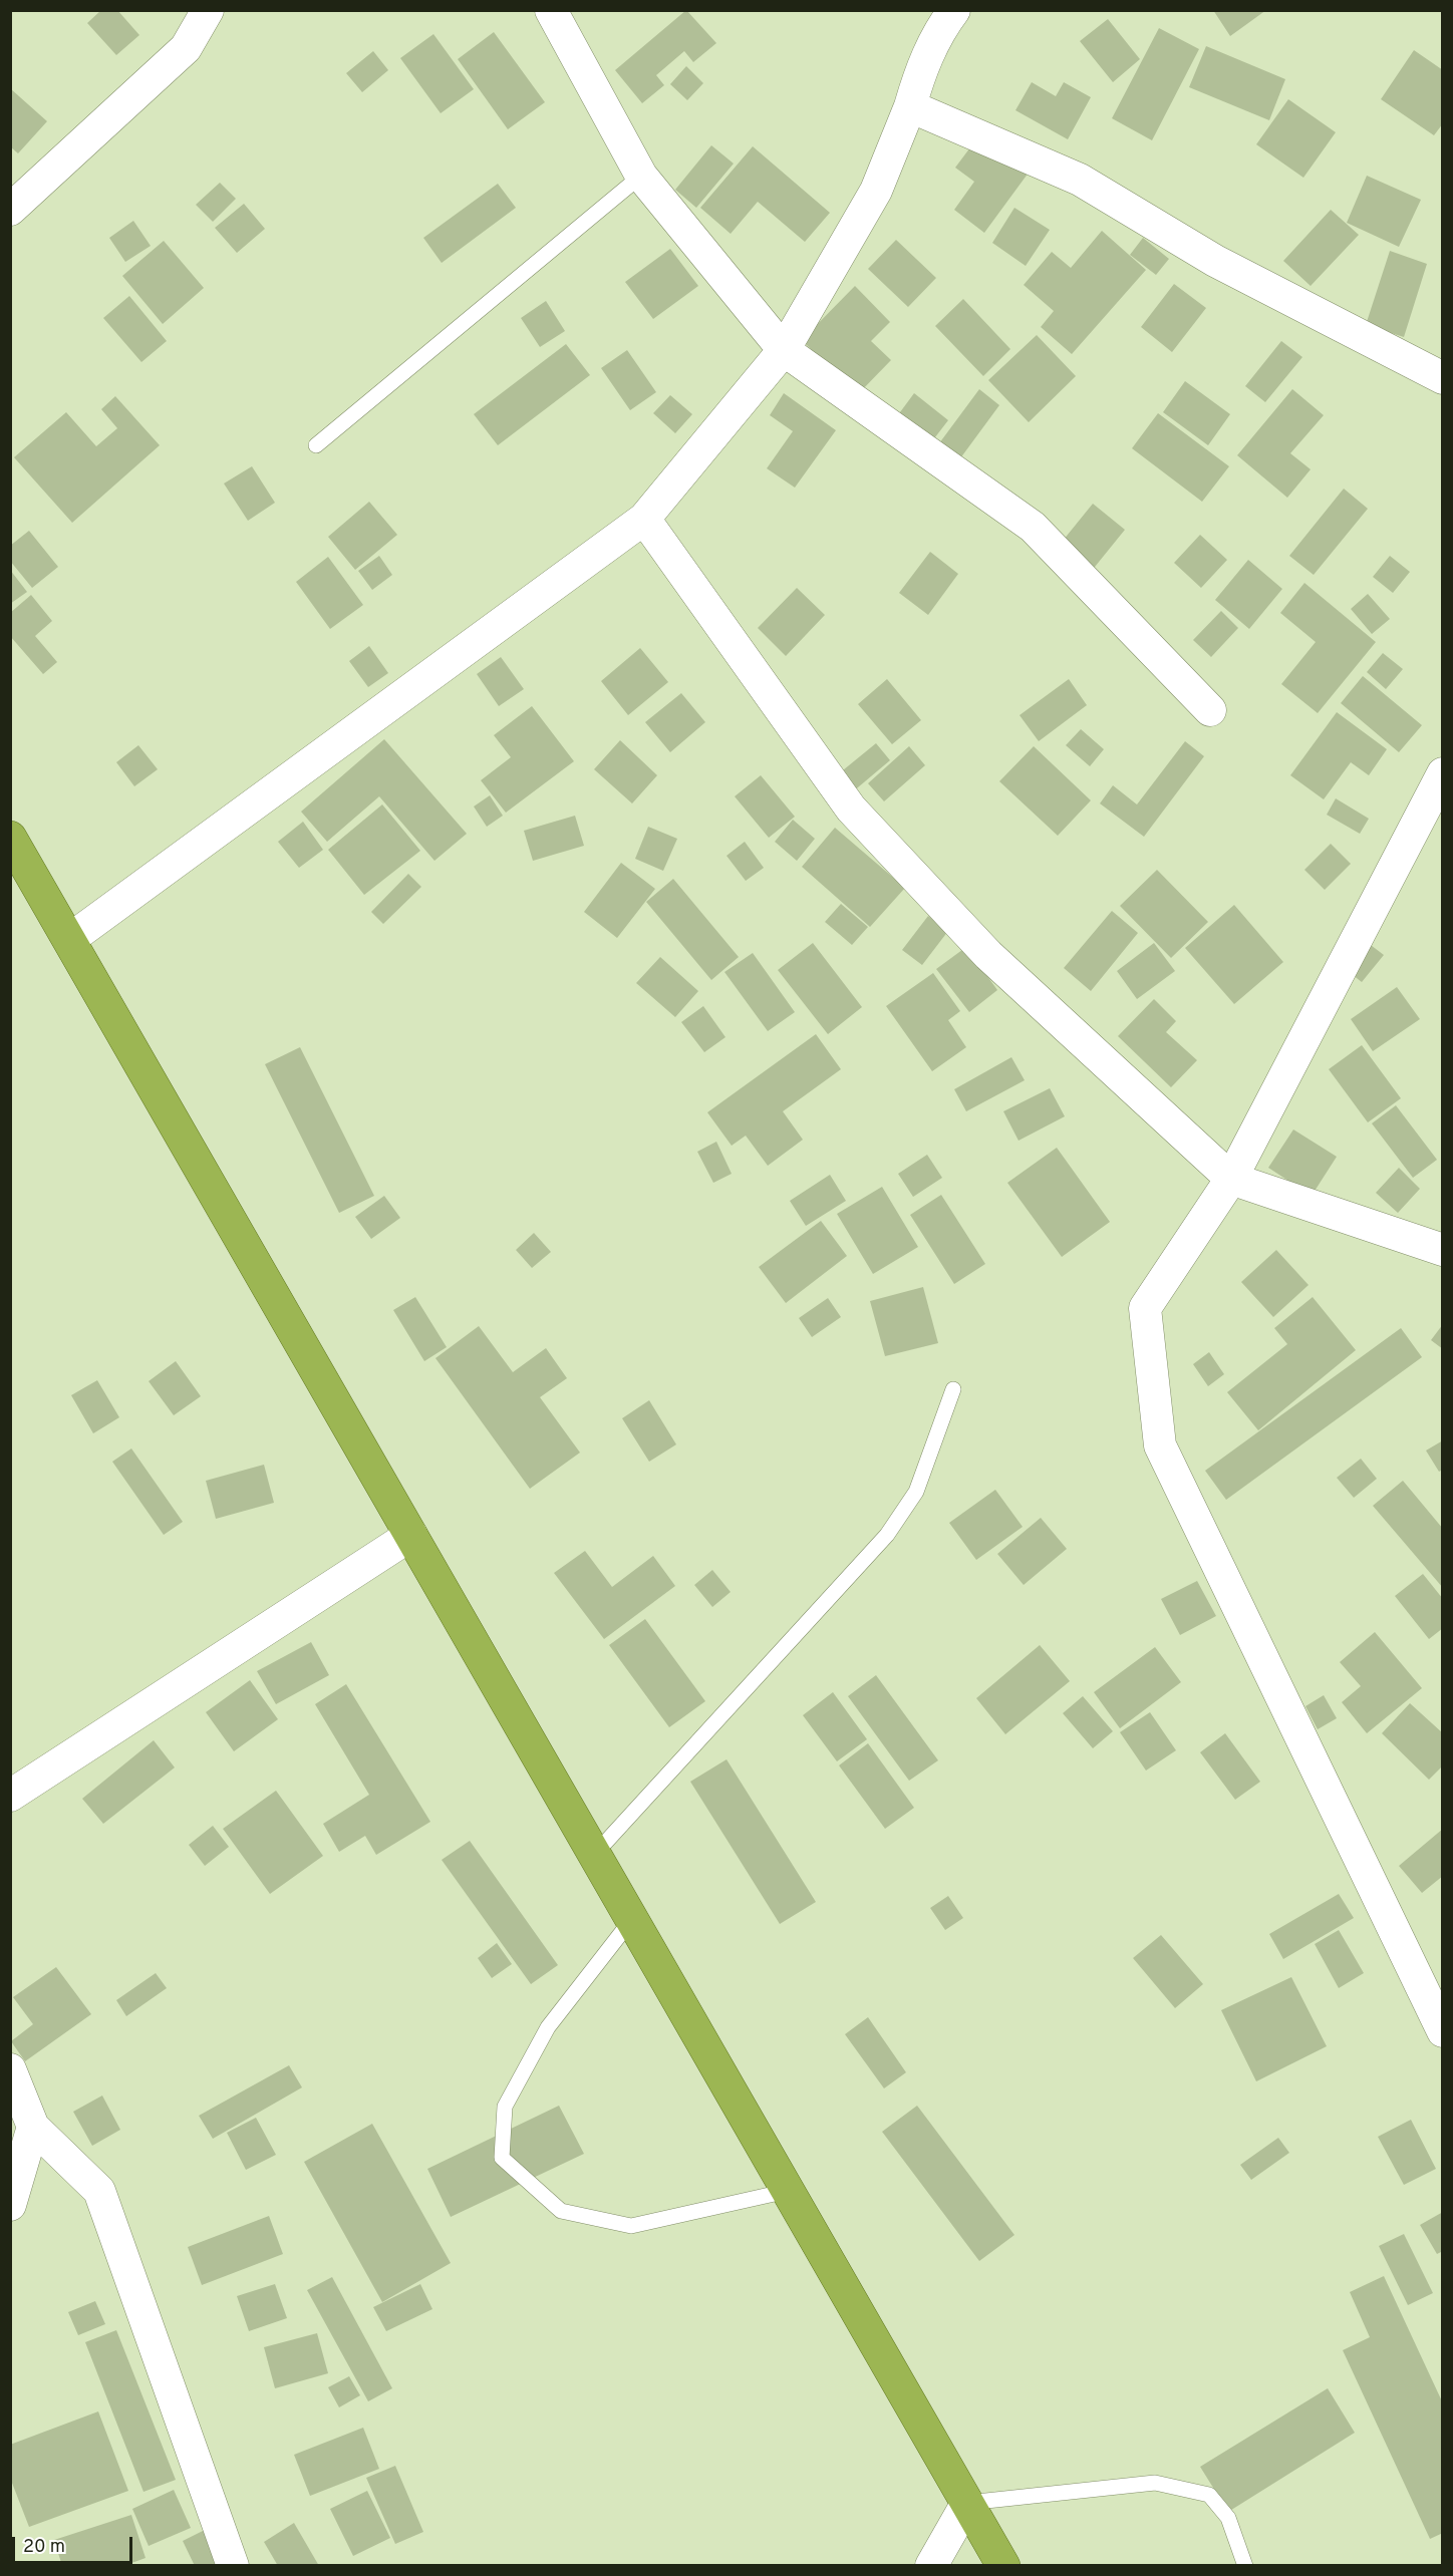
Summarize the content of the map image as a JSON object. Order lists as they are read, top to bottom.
{
  "scale_bar": "20 m"
}
